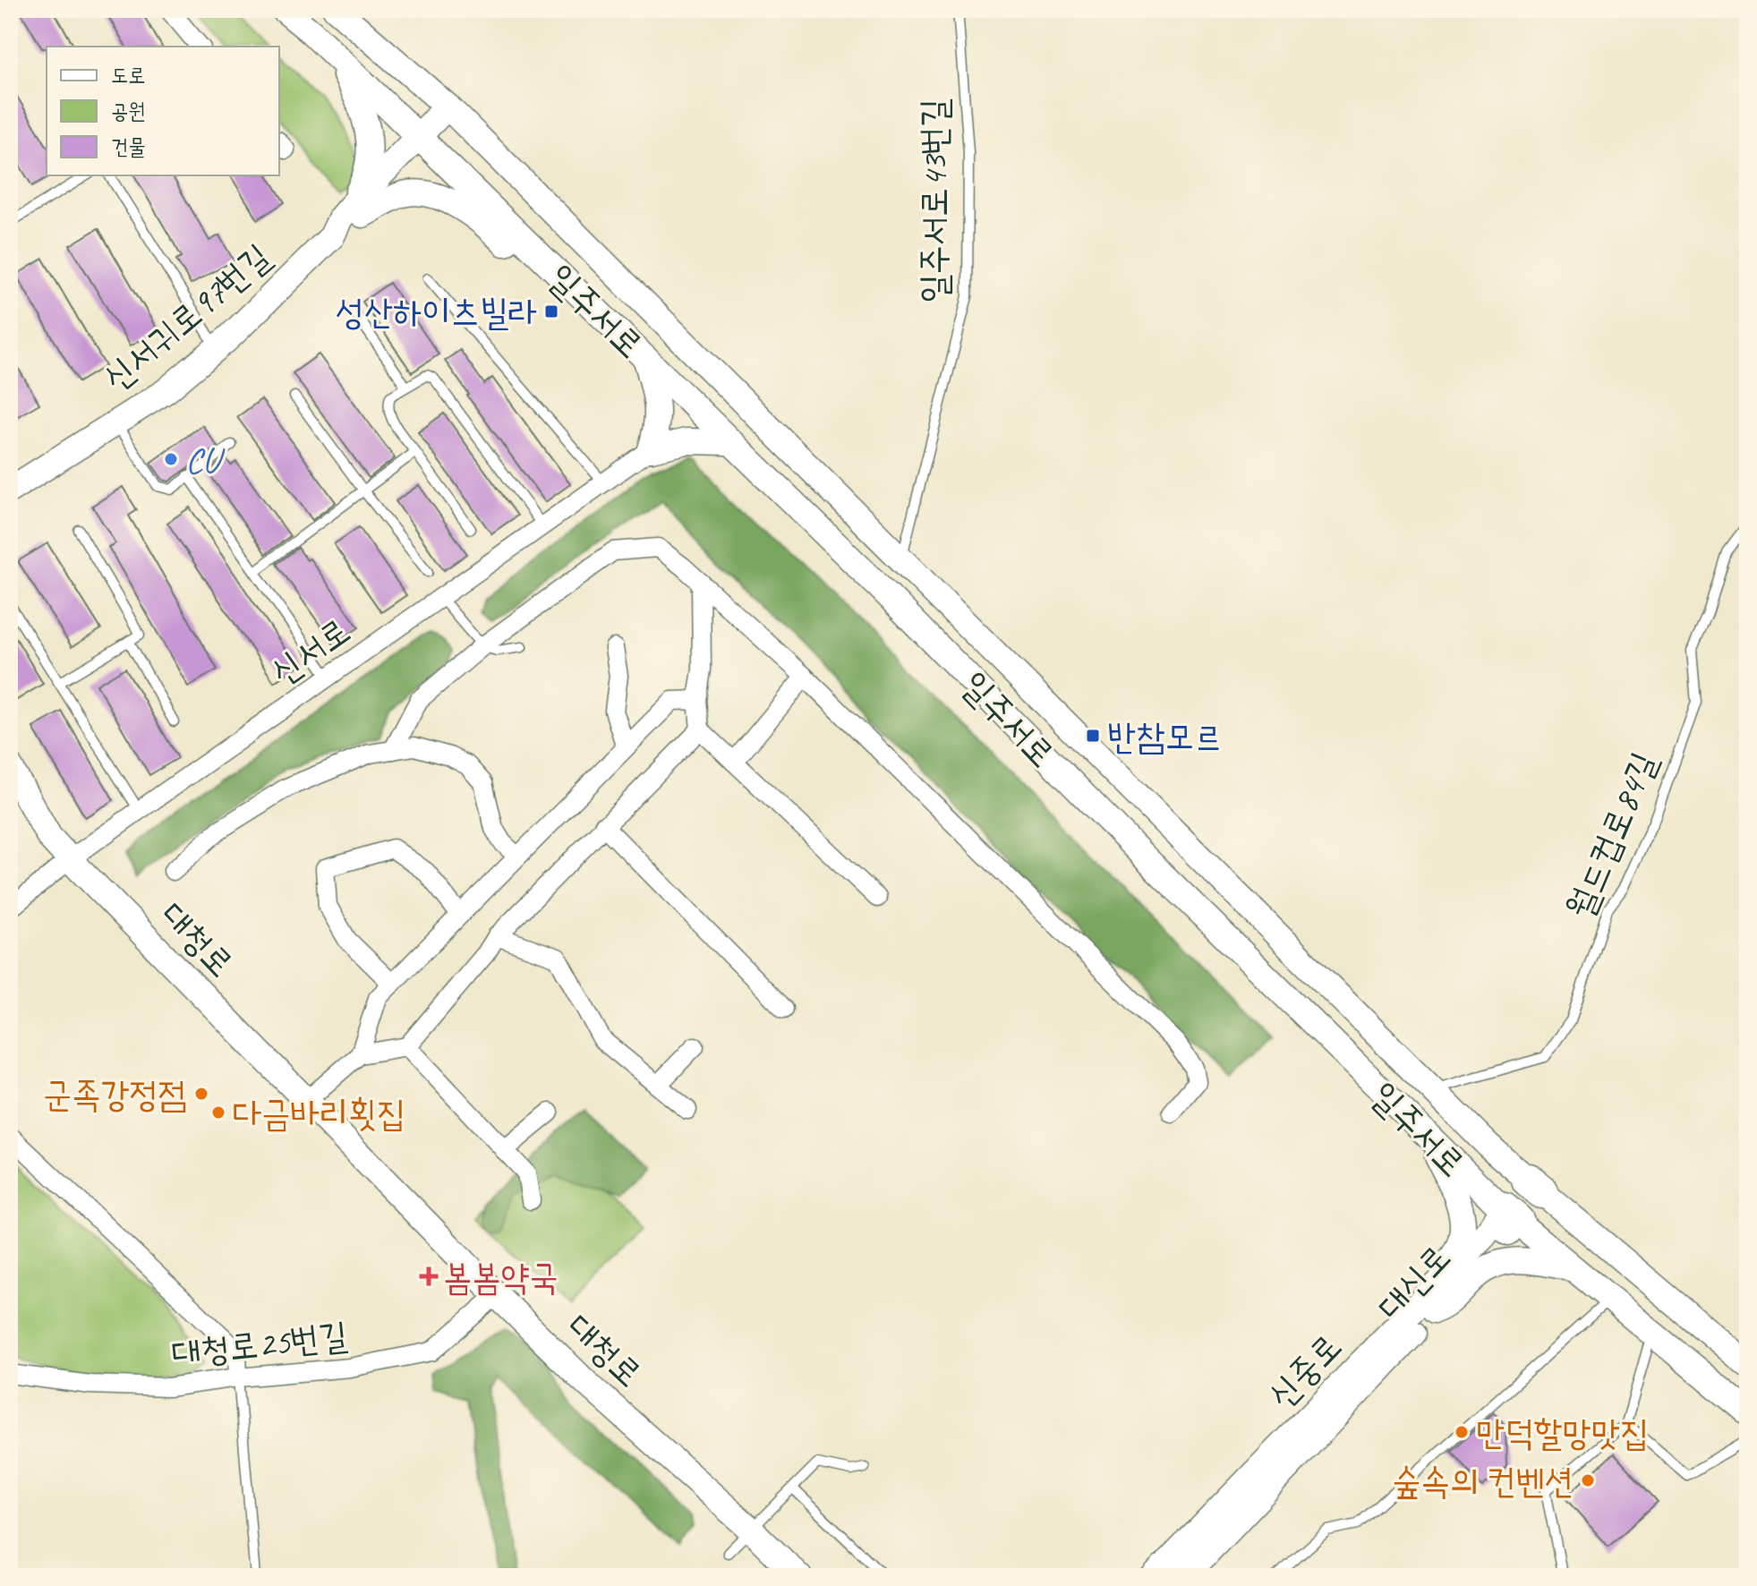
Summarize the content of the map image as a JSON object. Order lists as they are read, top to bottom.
{
  "streets": {
    "main road": [
      "일주서로",
      "신서귀로97번길",
      "대청로",
      "대신로",
      "신중로"
    ],
    "street": ["신서로", "대청로25번길"],
    "lane": ["일주서로43번길", "월드컵로84길"]
  },
  "crossings": [
    ["일주서로43번길", "일주서로"],
    ["일주서로", "신서귀로97번길"],
    ["일주서로", "월드컵로84길"],
    ["일주서로", "신중로"],
    ["신서로", "대청로"],
    ["대청로", "대청로25번길"],
    ["대신로", "신중로"]
  ],
  "places": {
    "transit": ["성산하이츠빌라", "반참모르"],
    "other": [
      "CU",
      "군족강정점",
      "다금바리횟집",
      "만덕할망맛집",
      "숲속의 컨벤션"
    ],
    "health": ["봄봄약국"]
  },
  "legend": ["도로", "공원", "건물"]
}
